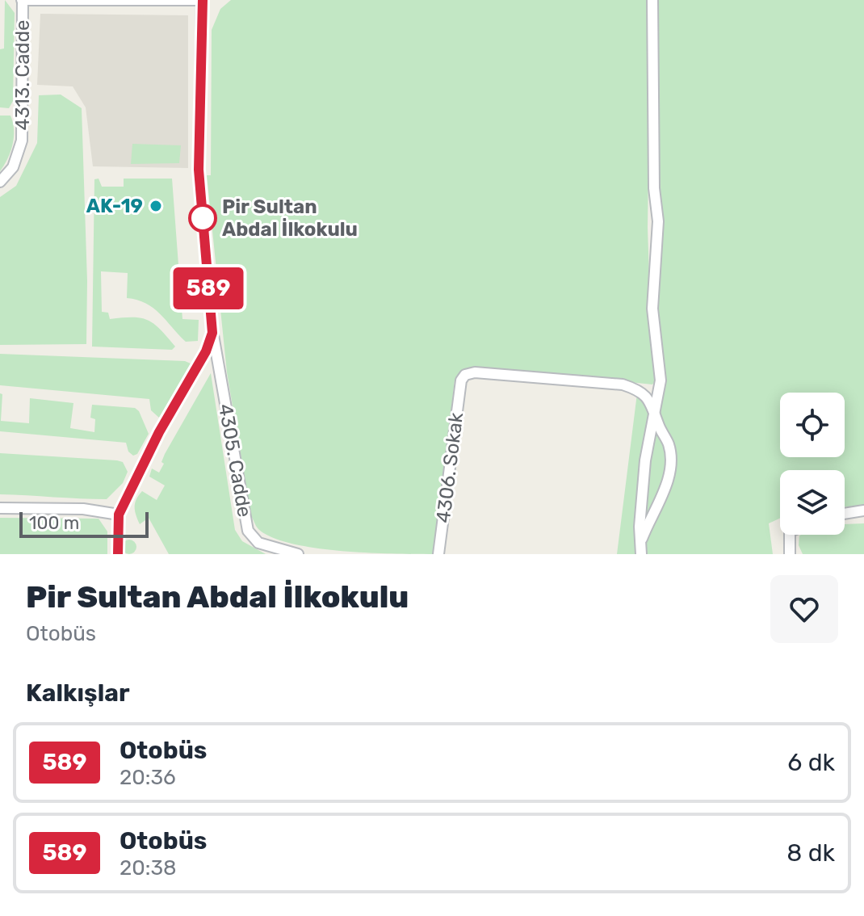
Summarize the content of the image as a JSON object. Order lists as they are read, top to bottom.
{
  "streets": {
    "street": ["4313. Cadde", "4305. Cadde", "4306. Sokak"]
  },
  "places": ["AK-19", "Pir Sultan Abdal İlkokulu"],
  "lines": ["bus line 589"],
  "scale_bar": "100 m",
  "page": {
    "on_map": "589",
    "scale": "100 m",
    "heading": [
      ["Pir Sultan Abdal İlkokulu", "Otobüs"],
      "Kalkışlar"
    ],
    "list": [
      {
        "mark": "589",
        "name": "Otobüs",
        "note": "20:36",
        "value": "6 dk"
      },
      {
        "mark": "589",
        "name": "Otobüs",
        "note": "20:38",
        "value": "8 dk"
      }
    ]
  }
}
